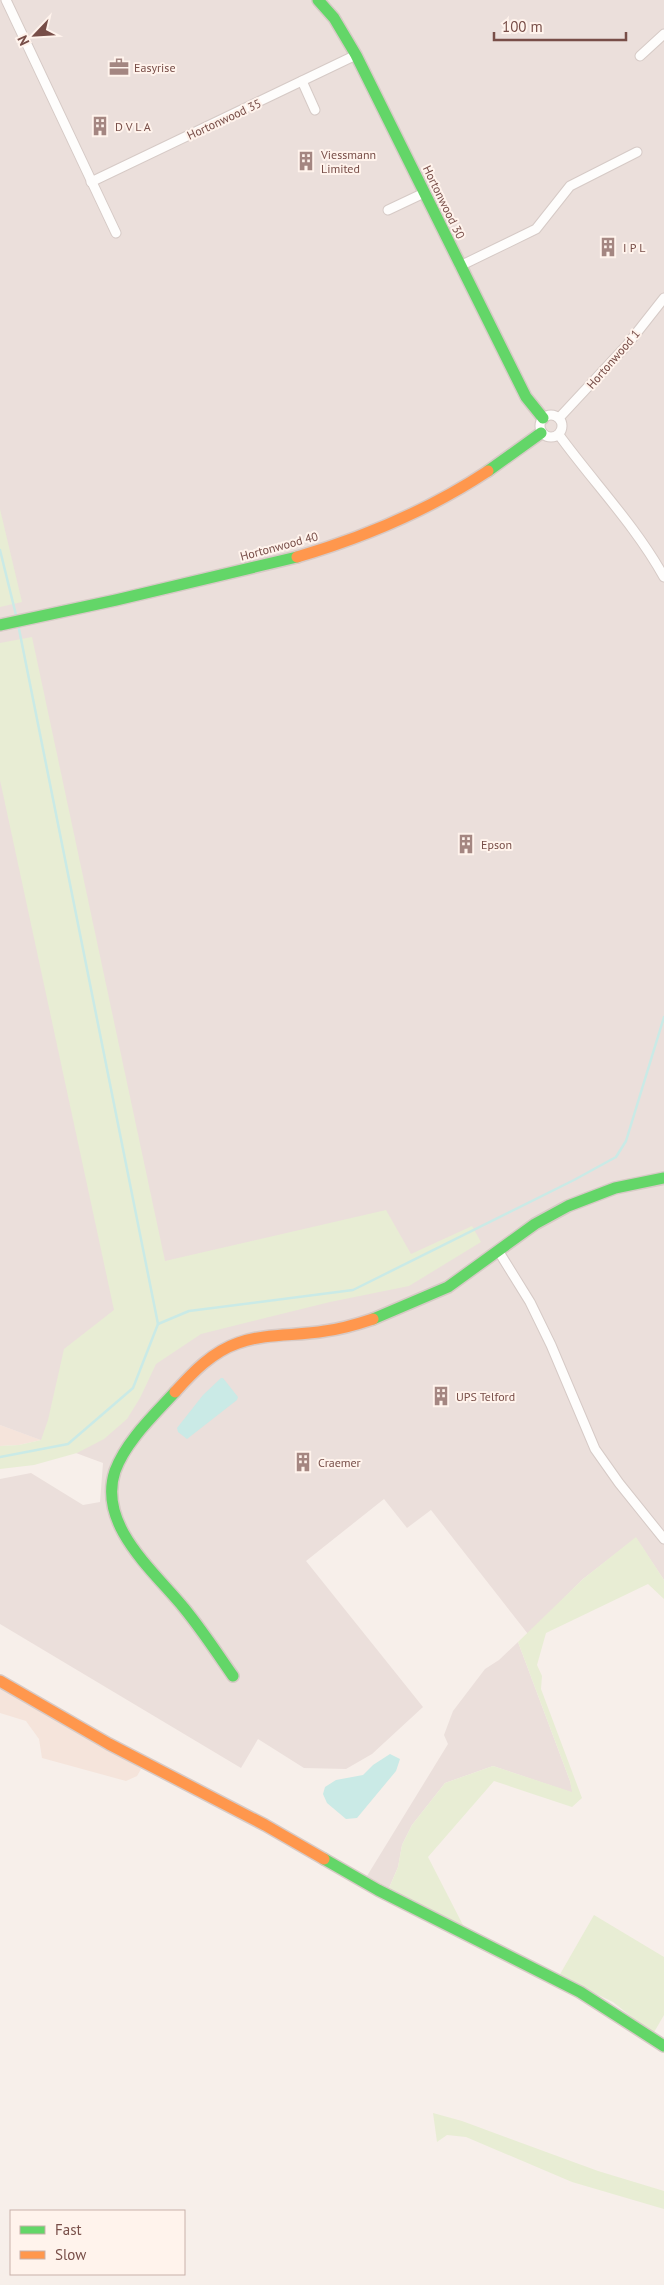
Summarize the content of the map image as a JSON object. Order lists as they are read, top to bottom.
{
  "streets": {
    "street": [
      "Hortonwood 35",
      "Hortonwood 30",
      "Hortonwood 1",
      "Hortonwood 40"
    ]
  },
  "crossings": [
    ["Hortonwood 35", "Hortonwood 30"],
    ["Hortonwood 30", "Hortonwood 1"],
    ["Hortonwood 30", "Hortonwood 40"],
    ["Hortonwood 1", "Hortonwood 40"]
  ],
  "places": {
    "office": ["Easyrise"],
    "building": [
      "D V L A",
      "Viessmann Limited",
      "I P L",
      "Epson",
      "UPS Telford",
      "Craemer"
    ]
  },
  "legend": ["Fast", "Slow"],
  "scale_bar": "100 m",
  "north": "bottom left"
}
